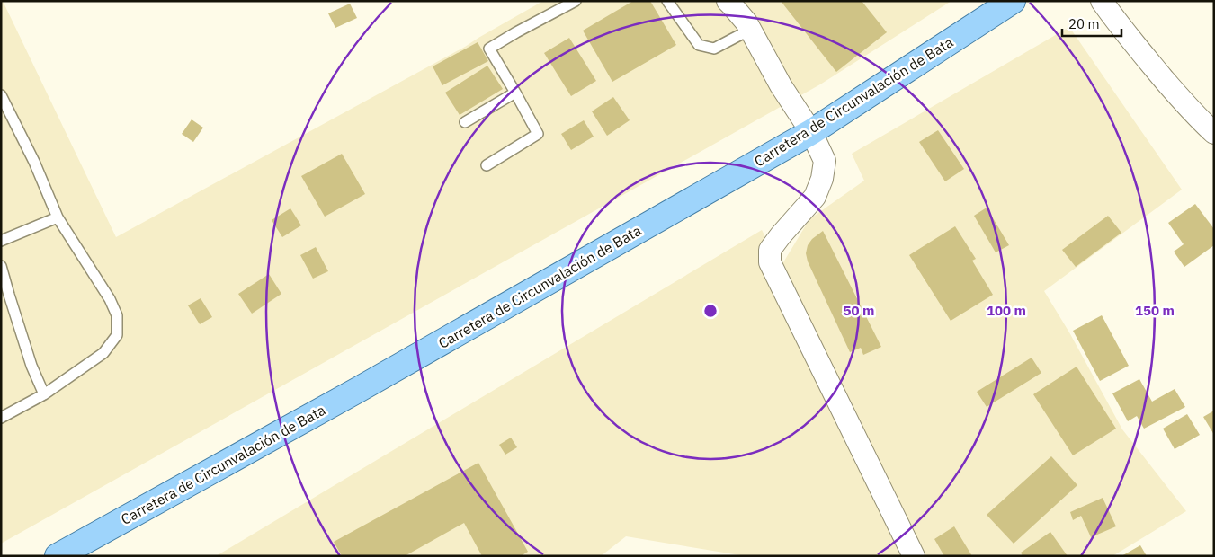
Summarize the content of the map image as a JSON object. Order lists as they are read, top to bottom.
{
  "streets": {
    "main road": ["Carretera de Circunvalación de Bata"]
  },
  "scale_bar": "20 m",
  "rings": ["50 m", "100 m", "150 m"]
}
